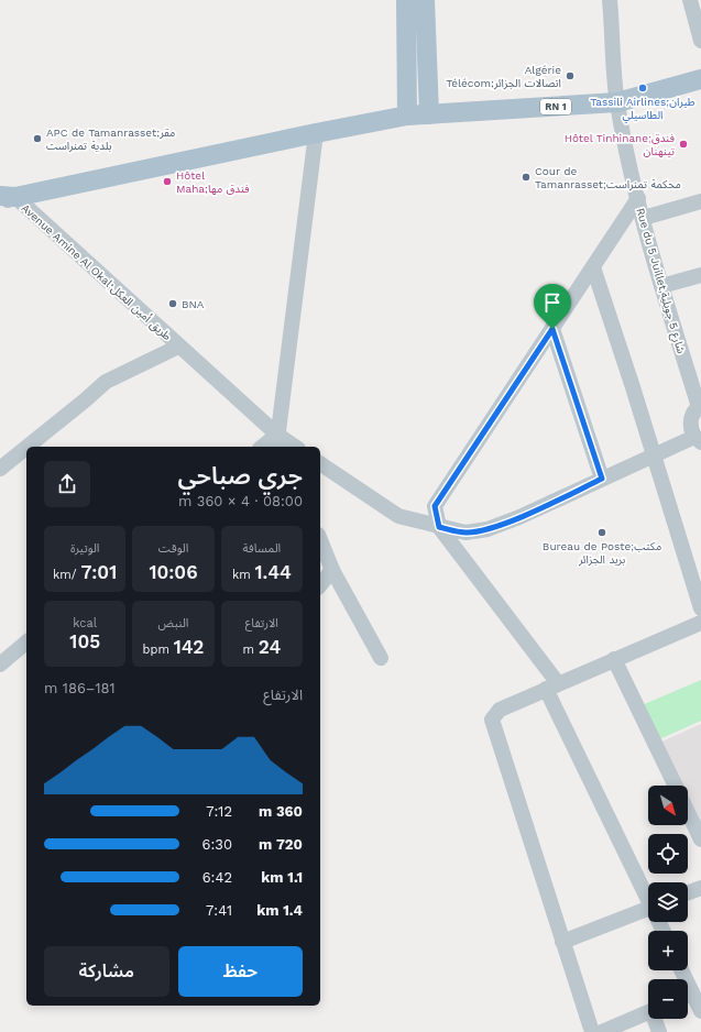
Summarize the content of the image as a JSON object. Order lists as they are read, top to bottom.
{
  "streets": {
    "main road": ["RN 1"],
    "street": ["Avenue Amine Al Okal;طريق أمين العكل", "Rue du 5 Juillet,شارع 5 جويلية"]
  },
  "crossings": [
    ["RN 1", "Rue du 5 Juillet,شارع 5 جويلية"]
  ],
  "places": [
    "Algérie Télécom;اتصالات الجزائر",
    "Tassili Airlines;طيران الطاسيلي",
    "APC de Tamanrasset;مقر بلدية تمنراست",
    "Hôtel Tinhinane;فندق تينهنان",
    "Cour de Tamanrasset;محكمة تمنراست",
    "Hôtel Maha;فندق مها",
    "BNA",
    "Bureau de Poste;مكتب بريد الجزائر"
  ],
  "north": "bottom right",
  "page": {
    "heading": ["جري صباحي", "08:00 · 4 × 360 m"],
    "stats": [
      ["المسافة", "1.44 km"],
      ["الوقت", "10:06"],
      ["الوتيرة", "7:01 /km"],
      ["الارتفاع", "24 m"],
      ["النبض", "142 bpm"],
      ["kcal", "105"]
    ],
    "chart": ["الارتفاع", "181–186 m"],
    "map_buttons": ["+", "−"],
    "list": [
      {
        "name": "360 m",
        "note": "7:12"
      },
      {
        "name": "720 m",
        "note": "6:30"
      },
      {
        "name": "1.1 km",
        "note": "6:42"
      },
      {
        "name": "1.4 km",
        "note": "7:41"
      }
    ],
    "buttons": ["حفظ", "مشاركة"]
  }
}
